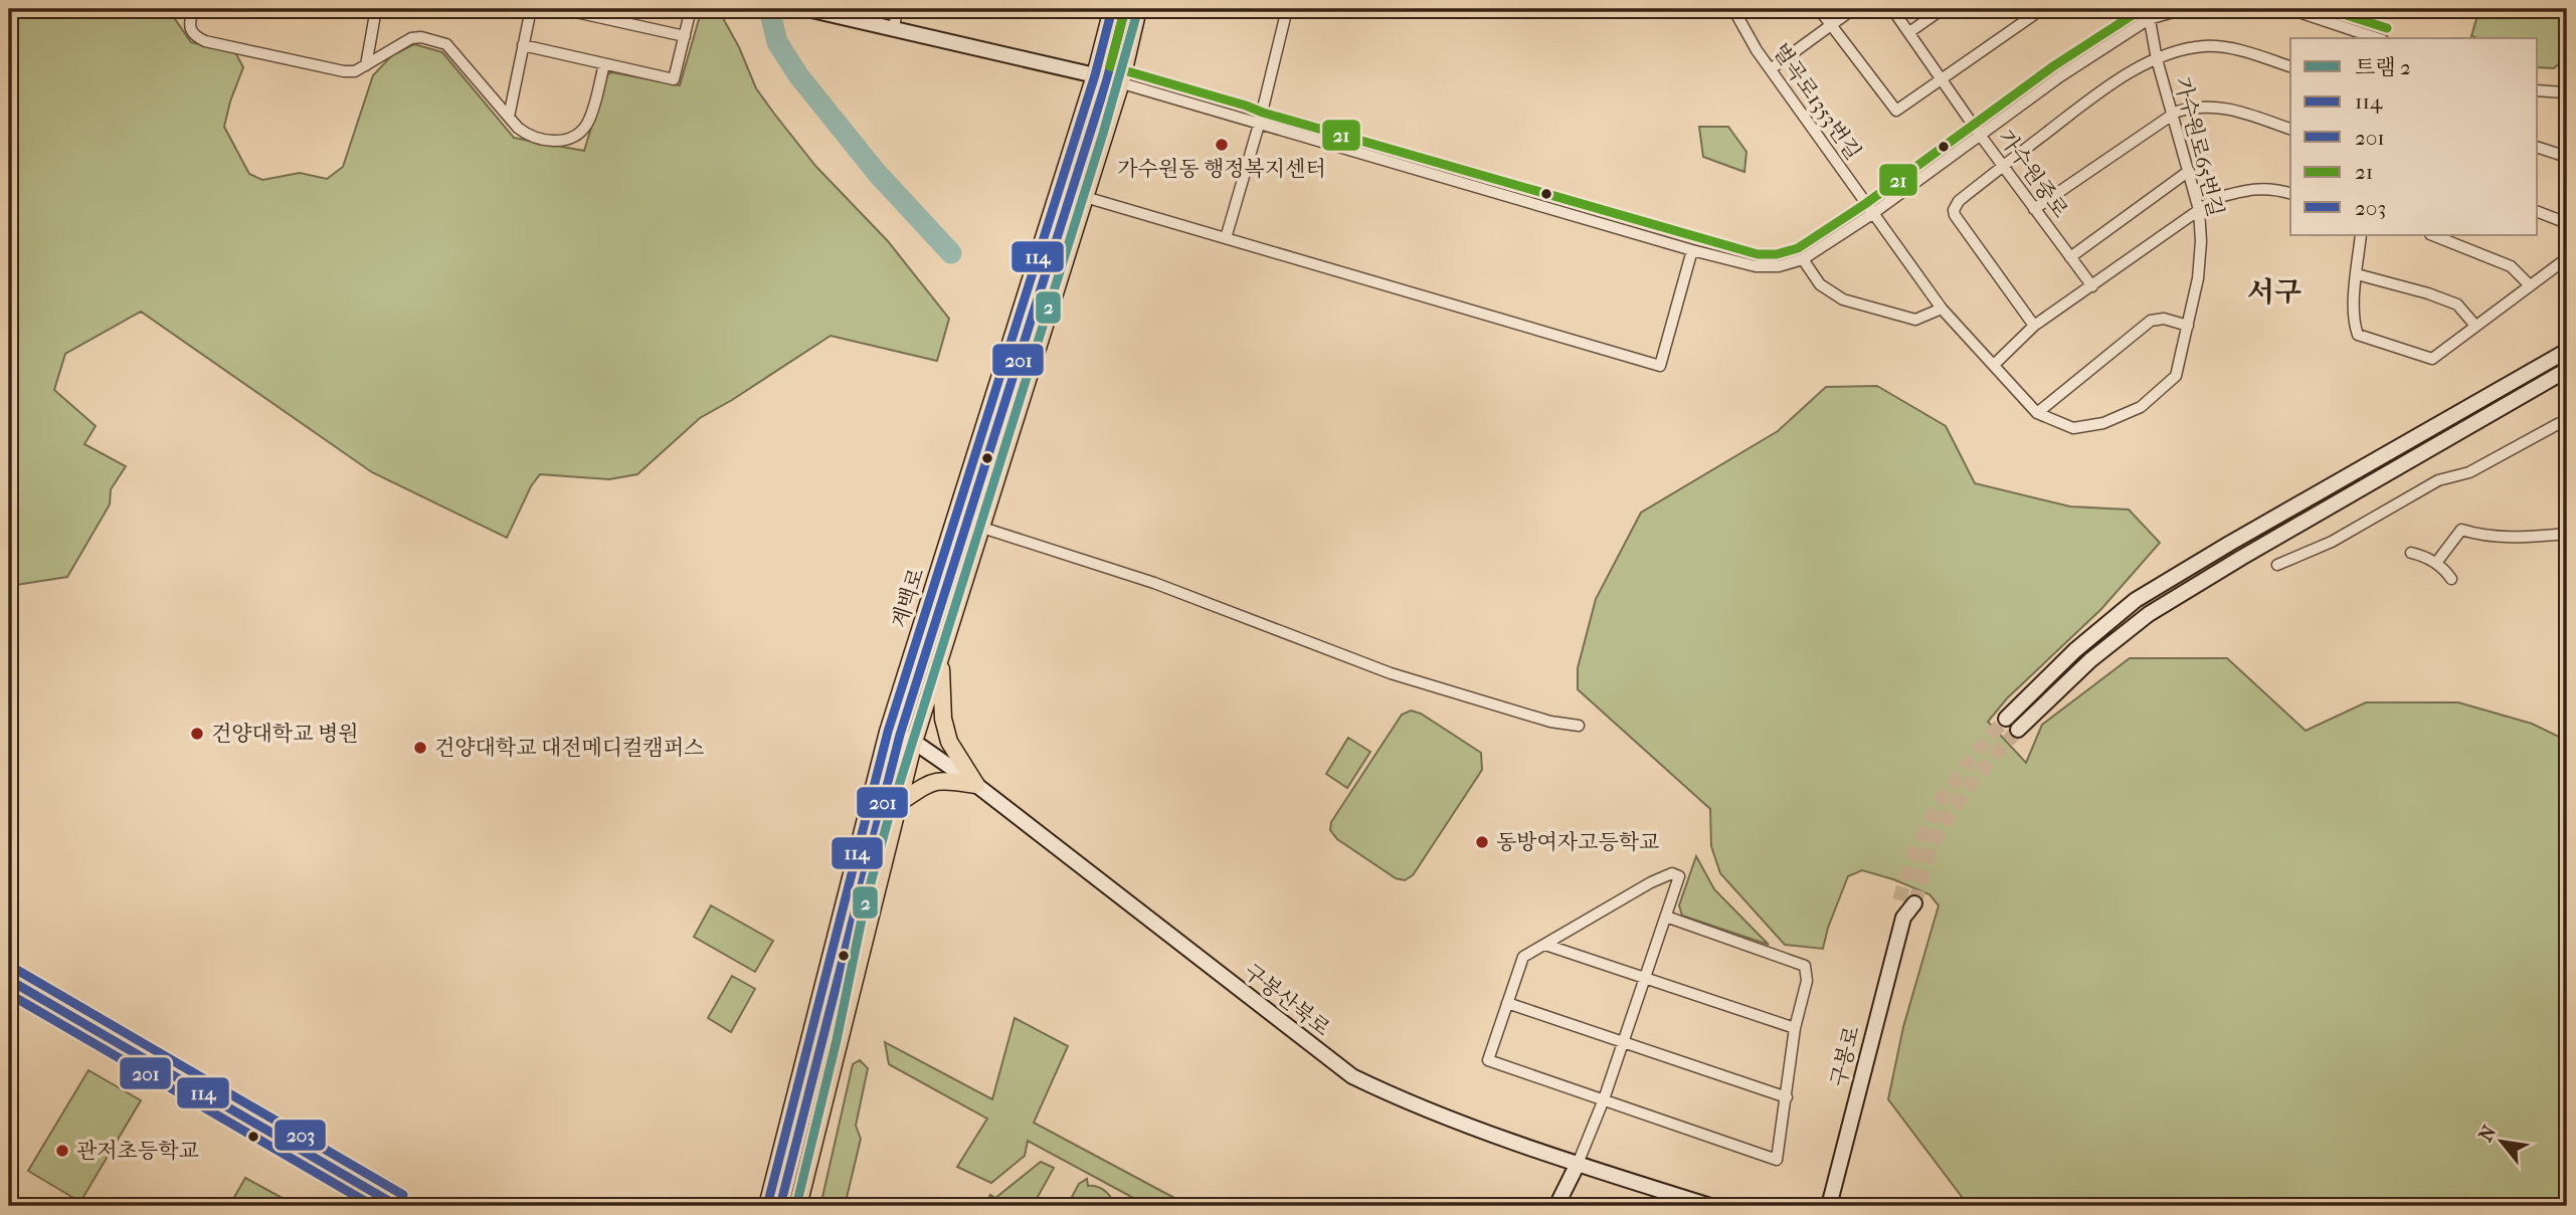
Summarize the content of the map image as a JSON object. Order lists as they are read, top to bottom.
{
  "streets": {
    "main road": ["계백로", "구봉산북로", "구봉로"],
    "street": ["벌곡로1353번길", "가수원로65번길", "가수원중로"]
  },
  "crossings": [
    ["벌곡로1353번길", "가수원로65번길"],
    ["계백로", "구봉산북로"]
  ],
  "districts": ["서구"],
  "places": [
    "가수원동 행정복지센터",
    "건양대학교 병원",
    "건양대학교 대전메디컬캠퍼스",
    "동방여자고등학교",
    "관저초등학교"
  ],
  "lines": [
    "tram line 2",
    "transit line 114",
    "transit line 21",
    "transit line 201",
    "transit line 203"
  ],
  "legend": [
    "트램 2",
    "114",
    "201",
    "21",
    "203"
  ],
  "north": "top left"
}
